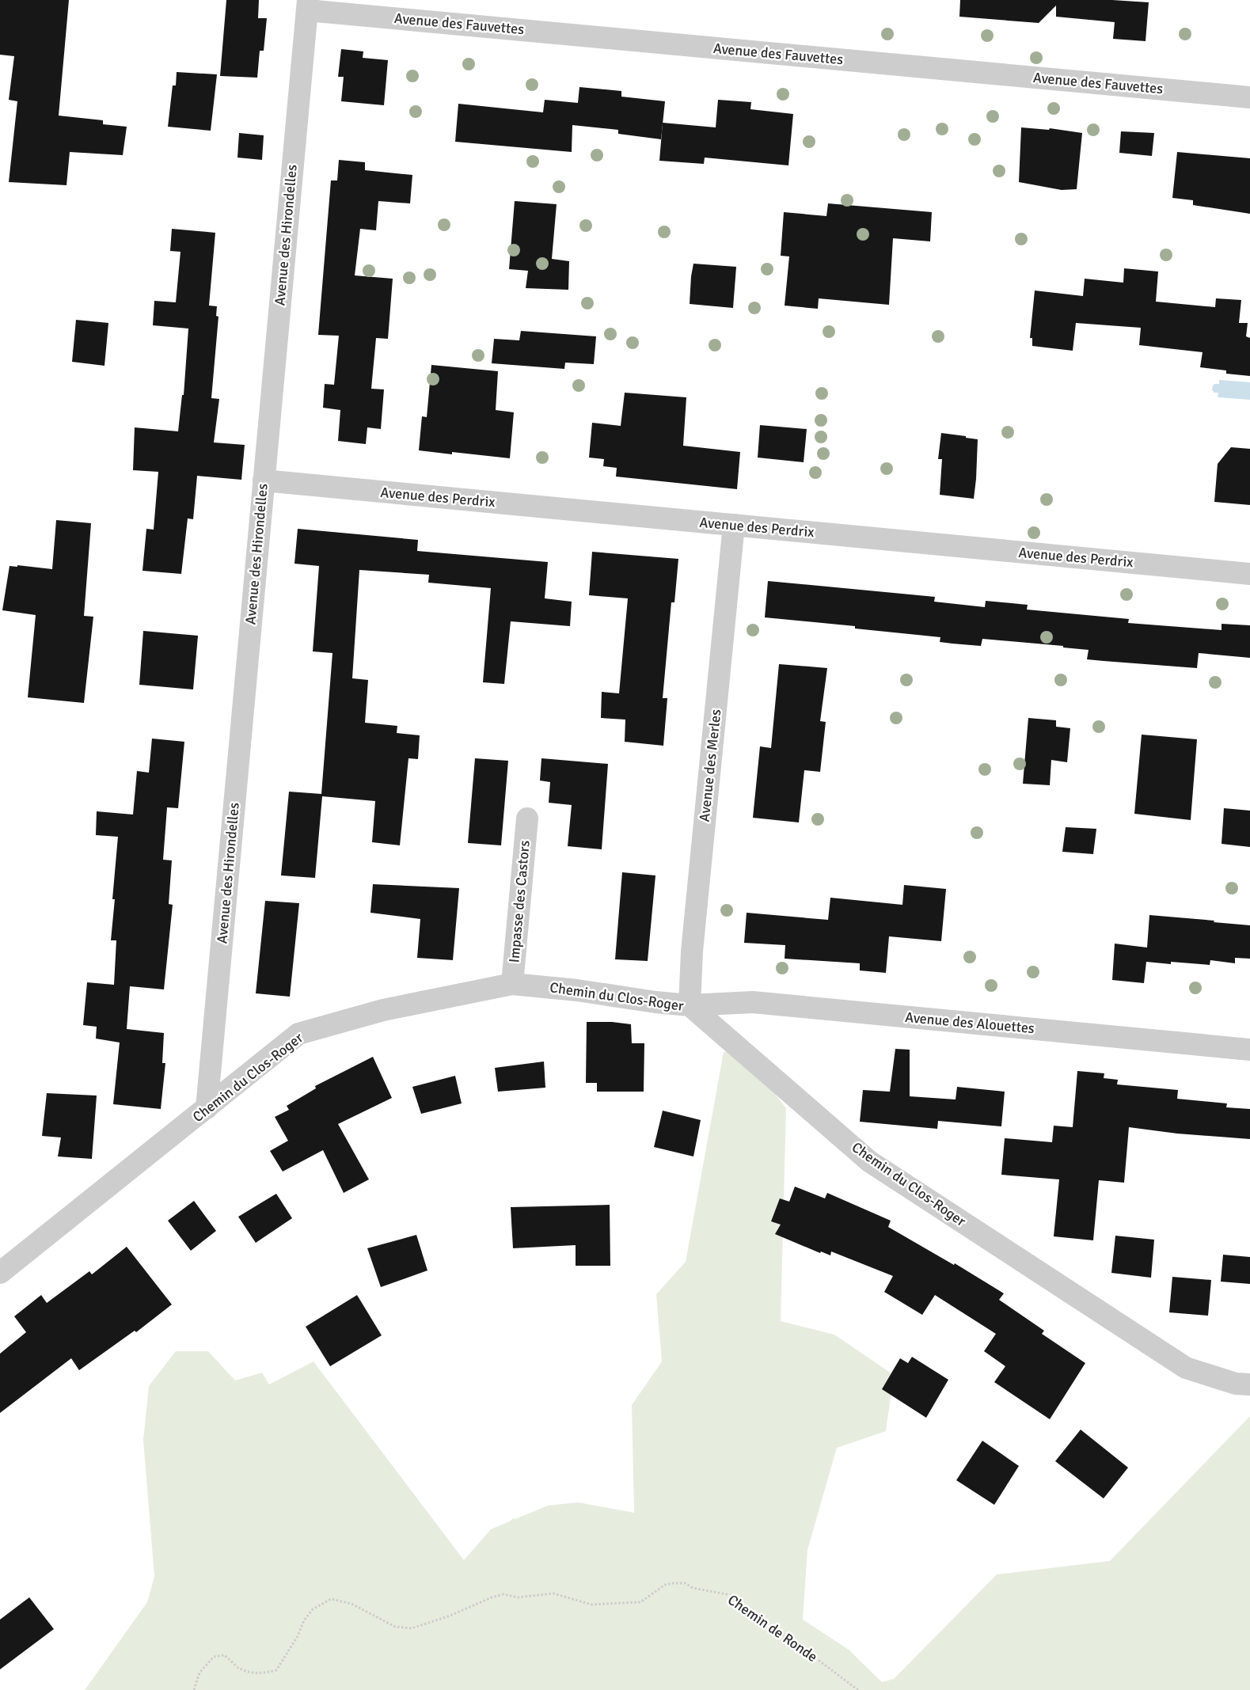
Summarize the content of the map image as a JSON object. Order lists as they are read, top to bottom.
{
  "streets": {
    "street": [
      "Avenue des Fauvettes",
      "Avenue des Hirondelles",
      "Avenue des Perdrix",
      "Avenue des Merles",
      "Impasse des Castors",
      "Chemin du Clos-Roger",
      "Avenue des Alouettes"
    ],
    "path": ["Chemin de Ronde"]
  },
  "crossings": [
    ["Avenue des Fauvettes", "Avenue des Hirondelles"],
    ["Avenue des Hirondelles", "Avenue des Perdrix"],
    ["Avenue des Hirondelles", "Chemin du Clos-Roger"],
    ["Avenue des Perdrix", "Avenue des Merles"],
    ["Avenue des Merles", "Chemin du Clos-Roger"],
    ["Avenue des Merles", "Avenue des Alouettes"],
    ["Impasse des Castors", "Chemin du Clos-Roger"],
    ["Chemin du Clos-Roger", "Avenue des Alouettes"]
  ]
}
